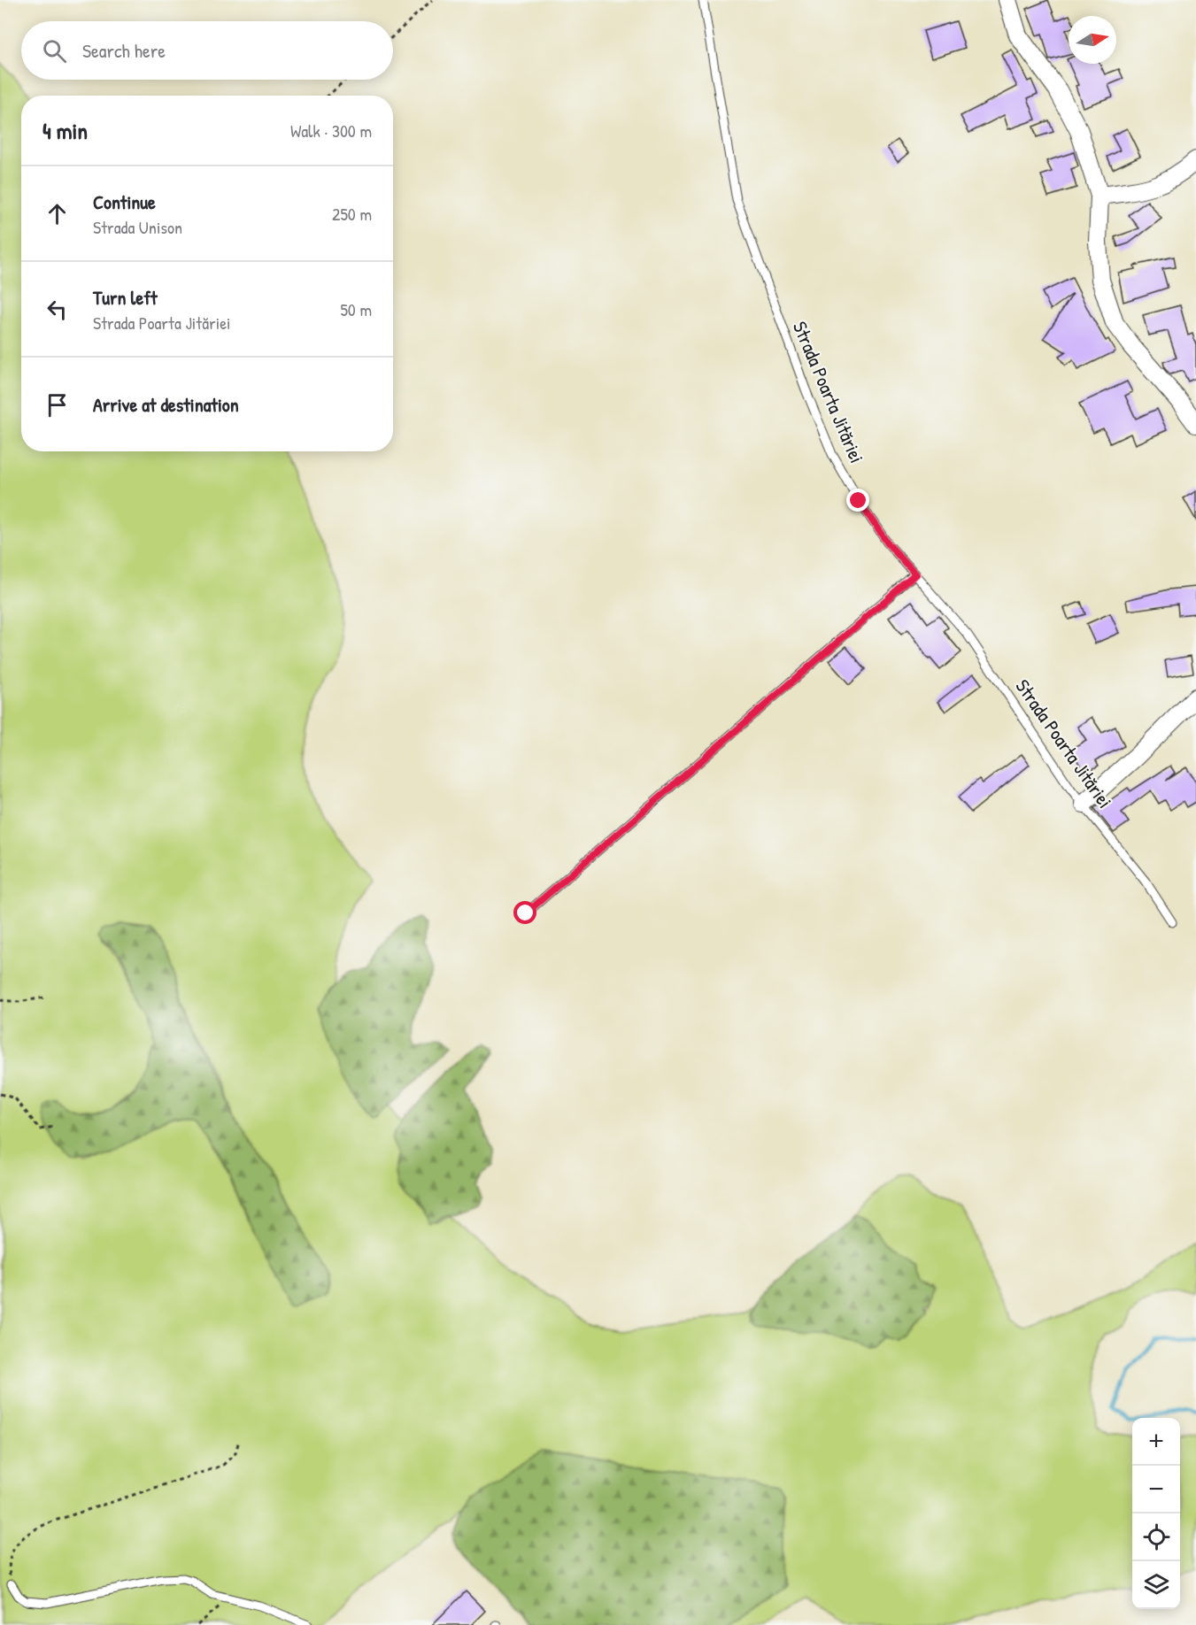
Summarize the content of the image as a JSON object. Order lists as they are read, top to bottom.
{
  "streets": {
    "lane": ["Strada Poarta Jităriei"]
  },
  "north": "right",
  "page": {
    "search": "Search here",
    "heading": ["4 min", "Walk · 300 m"],
    "list": [
      ["Continue", "Strada Unison", "250 m"],
      ["Turn left", "Strada Poarta Jităriei", "50 m"],
      "Arrive at destination"
    ],
    "map_buttons": ["+", "−"]
  }
}
